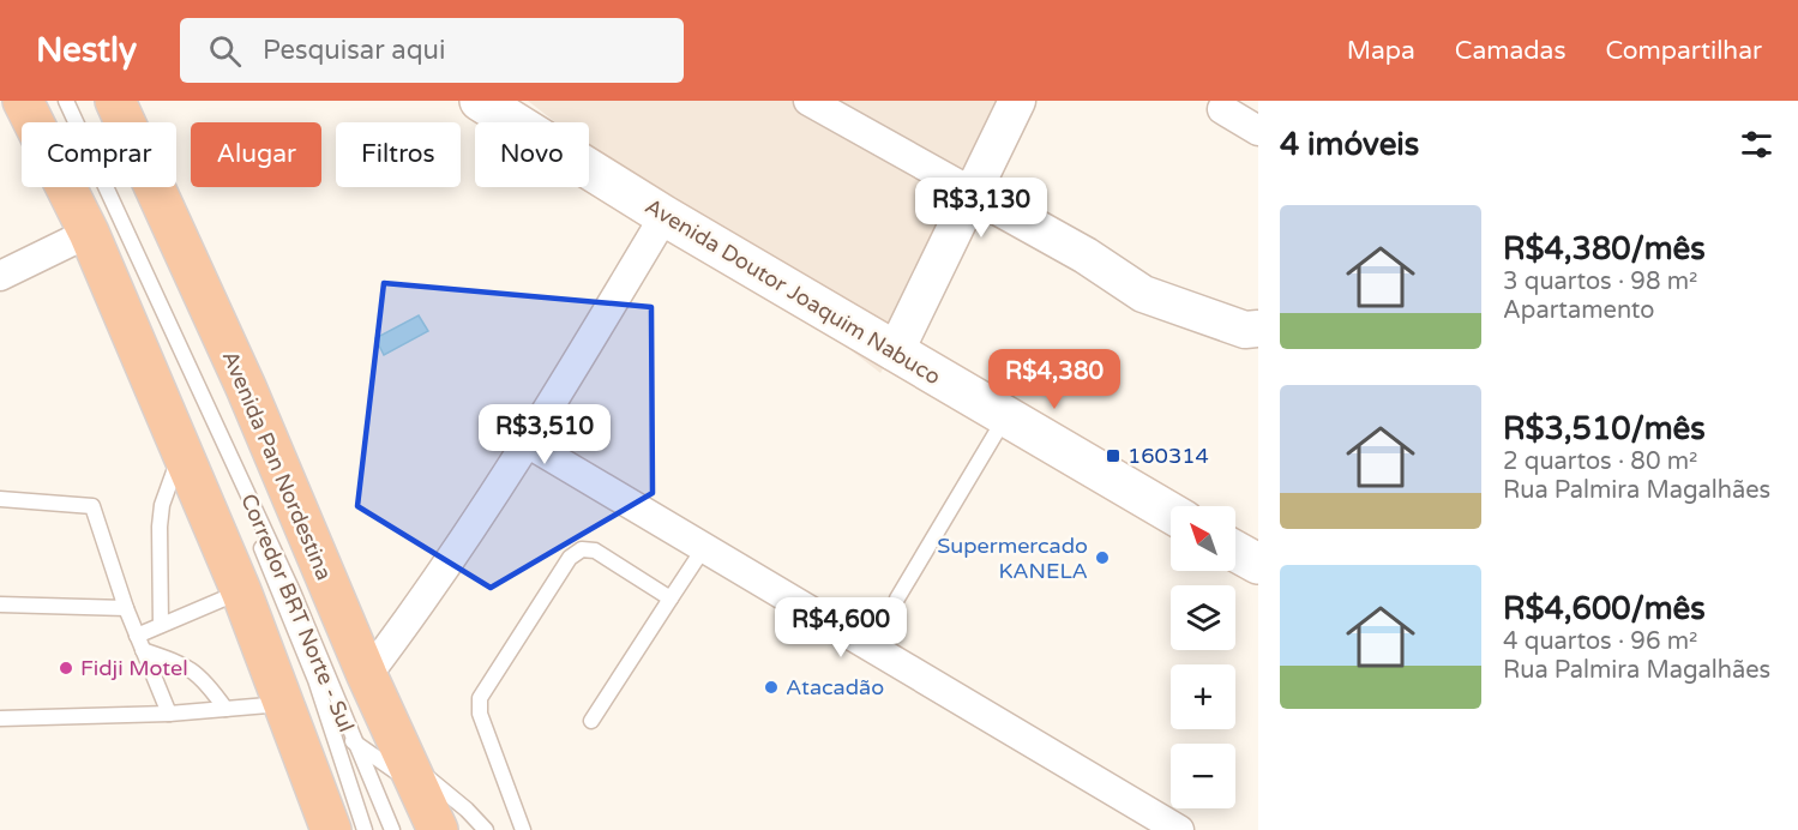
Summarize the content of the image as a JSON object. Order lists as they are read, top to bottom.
{
  "streets": {
    "highway": ["Avenida Pan Nordestina"],
    "main road": ["Avenida Doutor Joaquim Nabuco"],
    "lane": ["Corredor BRT Norte - Sul"]
  },
  "places": {
    "transit": ["160314"],
    "other": ["Supermercado KANELA", "Fidji Motel", "Atacadão"]
  },
  "north": "top left",
  "page": {
    "header": "Nestly",
    "search": "Pesquisar aqui",
    "nav": ["Mapa", "Camadas", "Compartilhar"],
    "heading": "4 imóveis",
    "chip": [
      "Comprar",
      "Alugar",
      "Filtros",
      "Novo"
    ],
    "price": [
      "R$3,130",
      "R$4,380",
      "R$3,510",
      "R$4,600"
    ],
    "list": [
      {
        "name": "R$4,380/mês",
        "note": "3 quartos · 98 m² · Apartamento"
      },
      {
        "name": "R$3,510/mês",
        "note": "2 quartos · 80 m² · Rua Palmira Magalhães"
      },
      {
        "name": "R$4,600/mês",
        "note": "4 quartos · 96 m² · Rua Palmira Magalhães"
      }
    ],
    "map_buttons": ["+", "−"]
  }
}
